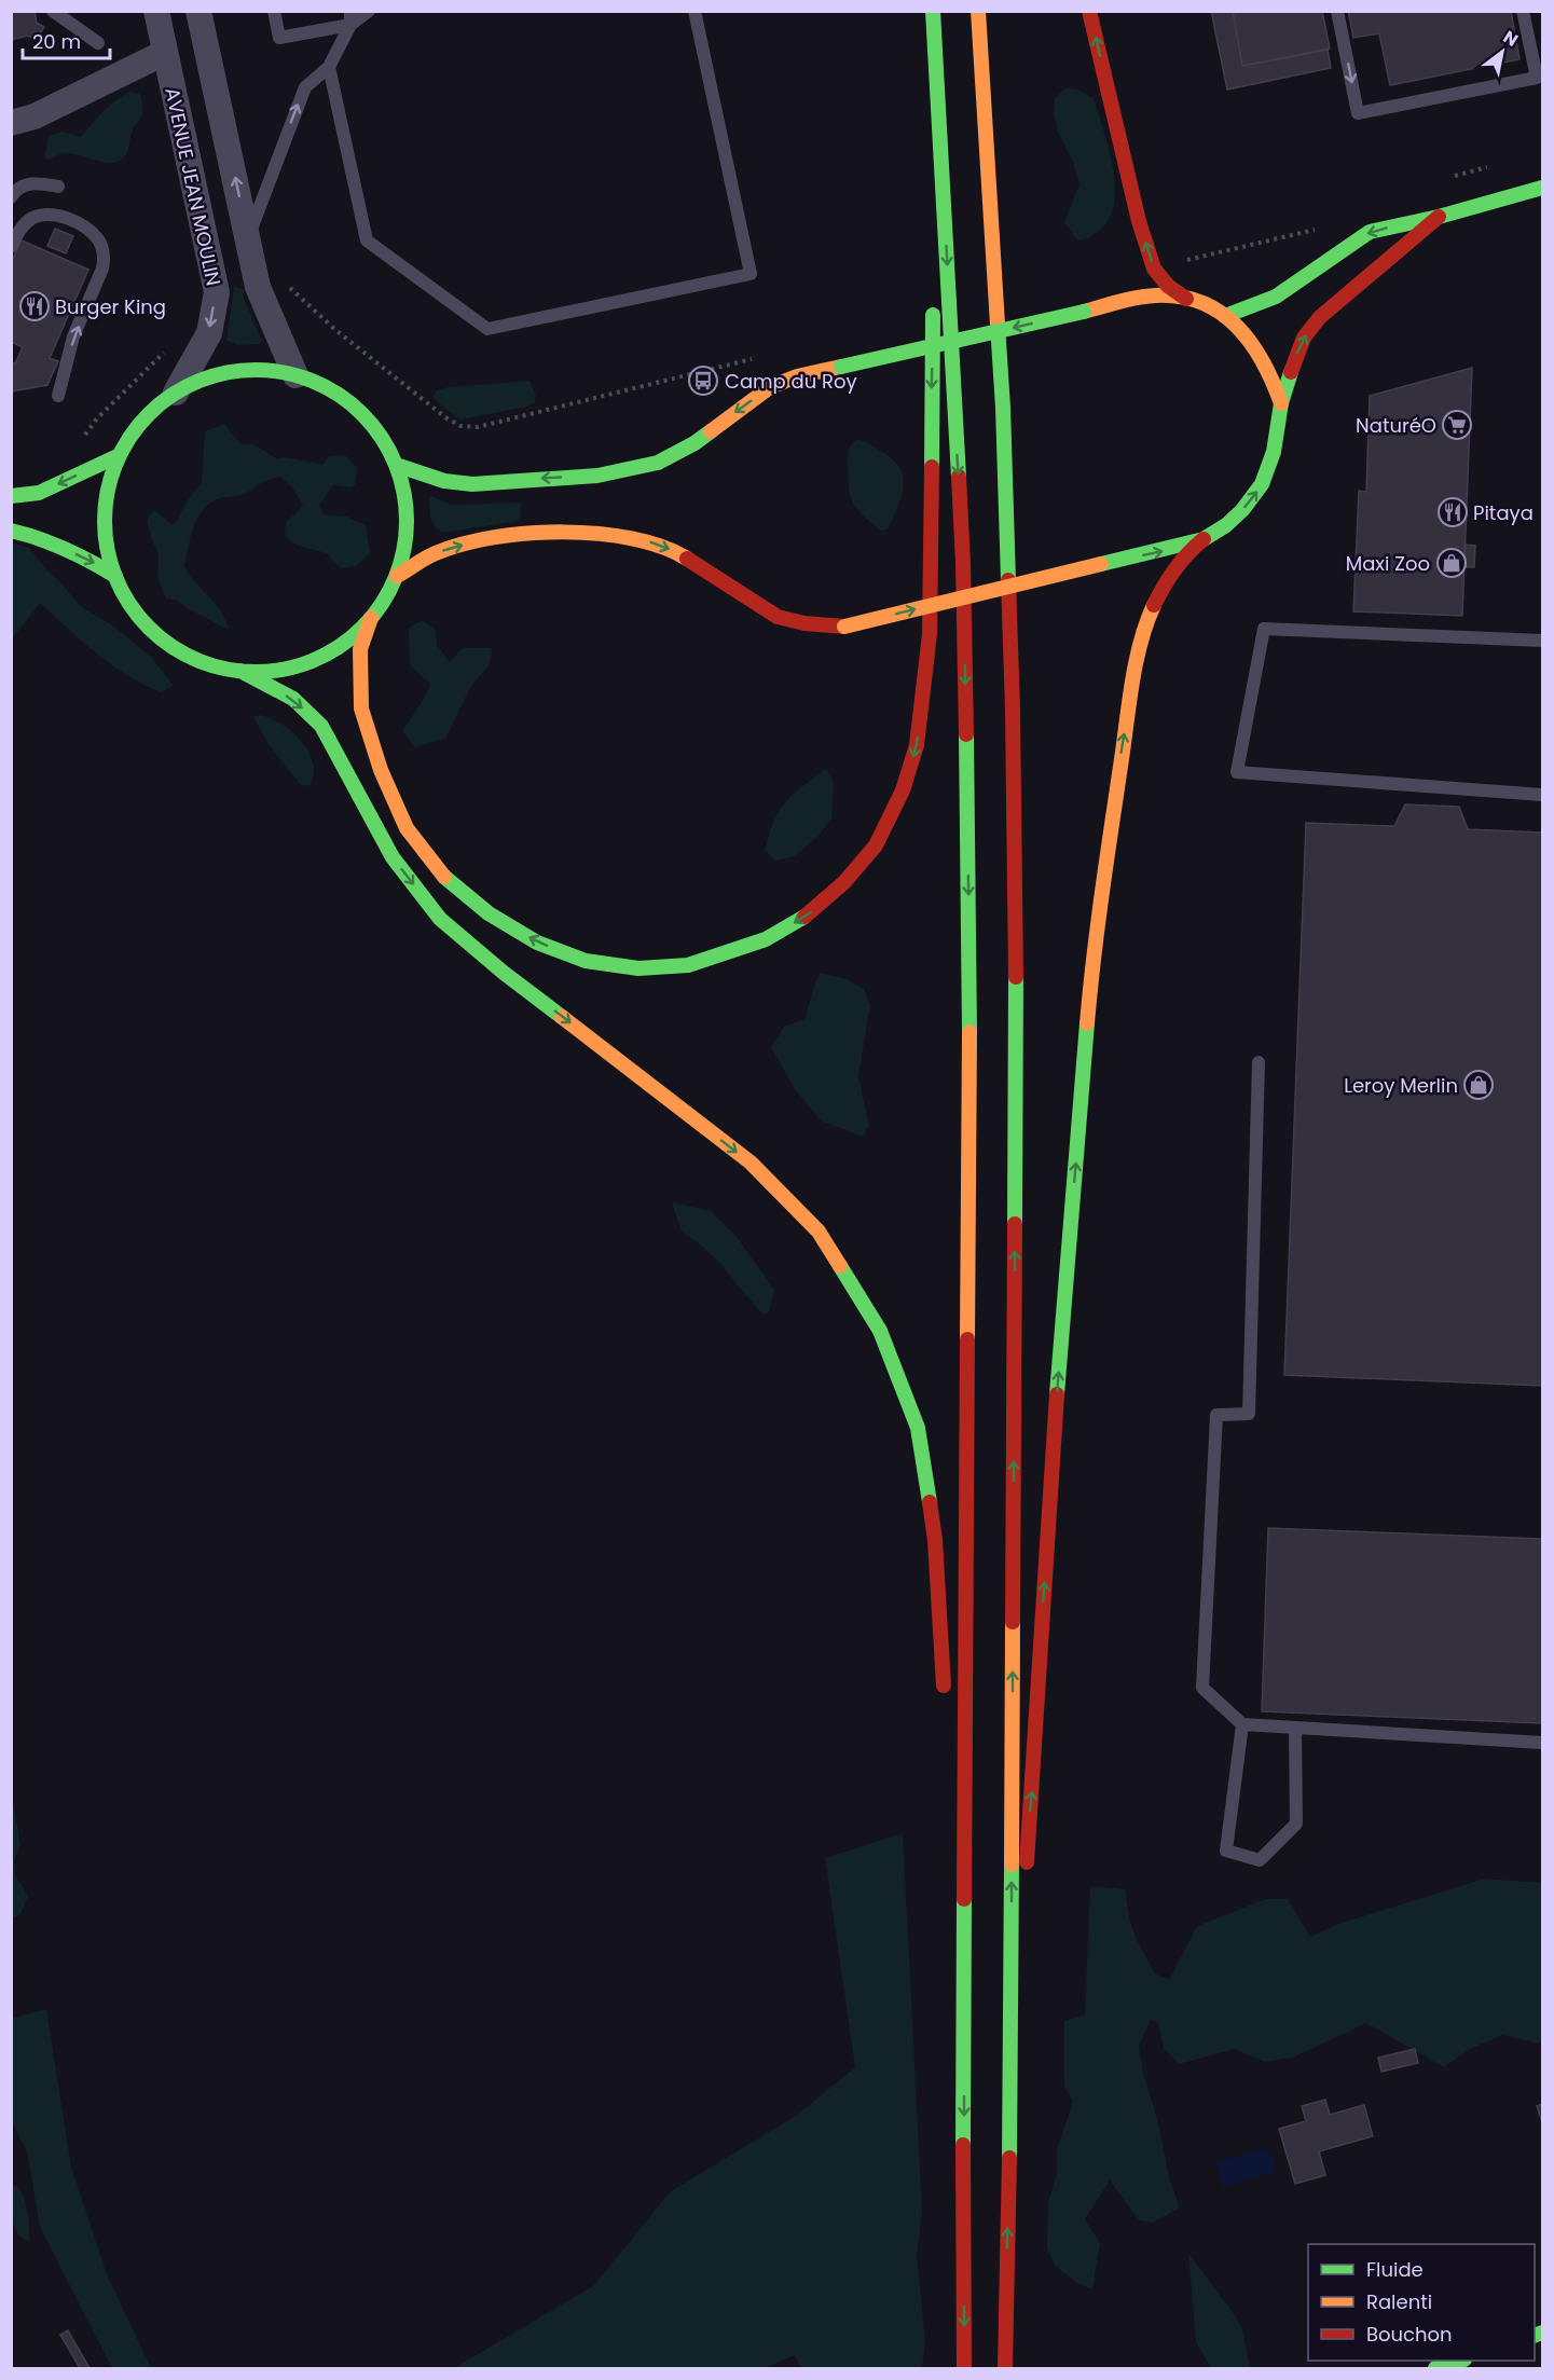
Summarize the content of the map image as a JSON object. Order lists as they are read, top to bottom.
{
  "streets": {
    "street": ["AVENUE JEAN MOULIN"]
  },
  "places": {
    "restaurant": ["Burger King", "Pitaya"],
    "bus stop": ["Camp du Roy"],
    "supermarket": ["NaturéO"],
    "shop": ["Maxi Zoo", "Leroy Merlin"]
  },
  "legend": ["Fluide", "Ralenti", "Bouchon"],
  "scale_bar": "20 m",
  "north": "top right"
}
